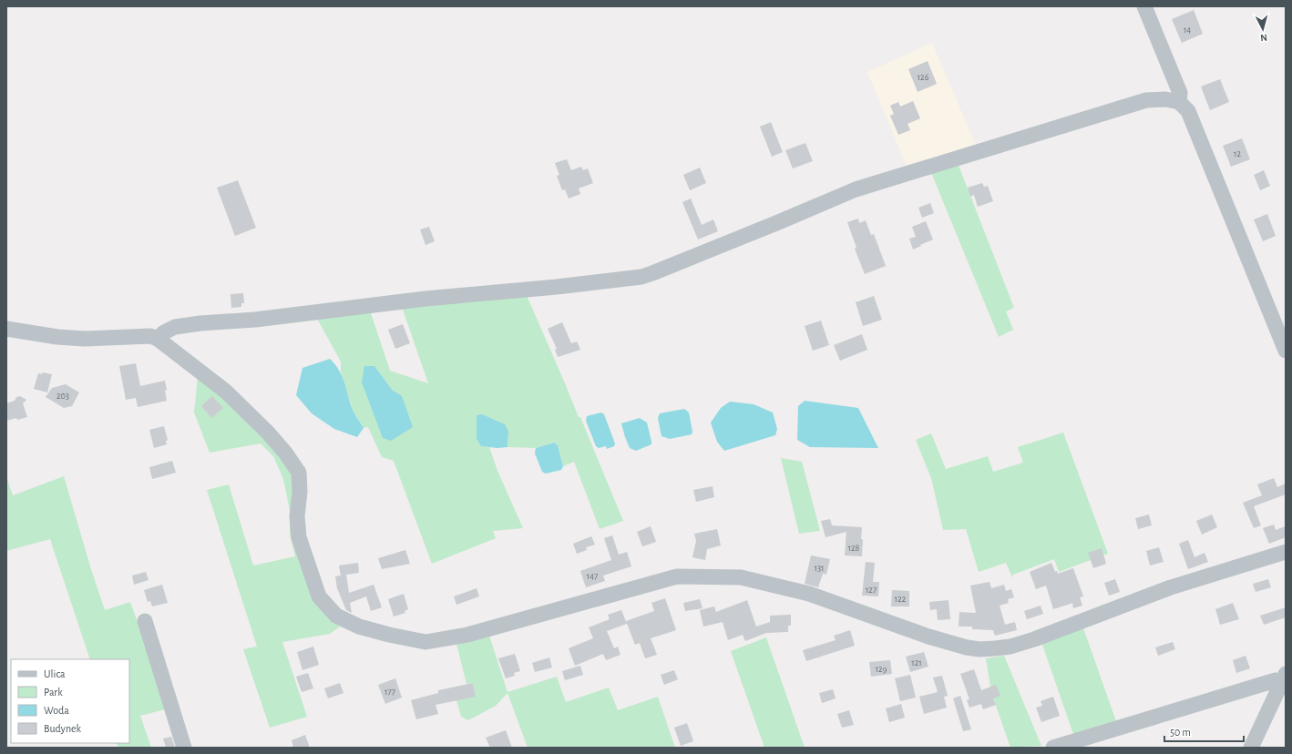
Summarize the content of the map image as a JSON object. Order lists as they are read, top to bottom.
{
  "house_numbers": [
    "14",
    "126",
    "12",
    "203",
    "128",
    "131",
    "147",
    "127",
    "122",
    "121",
    "129",
    "177"
  ],
  "legend": [
    "Ulica",
    "Park",
    "Woda",
    "Budynek"
  ],
  "scale_bar": "50 m",
  "north": "bottom"
}
